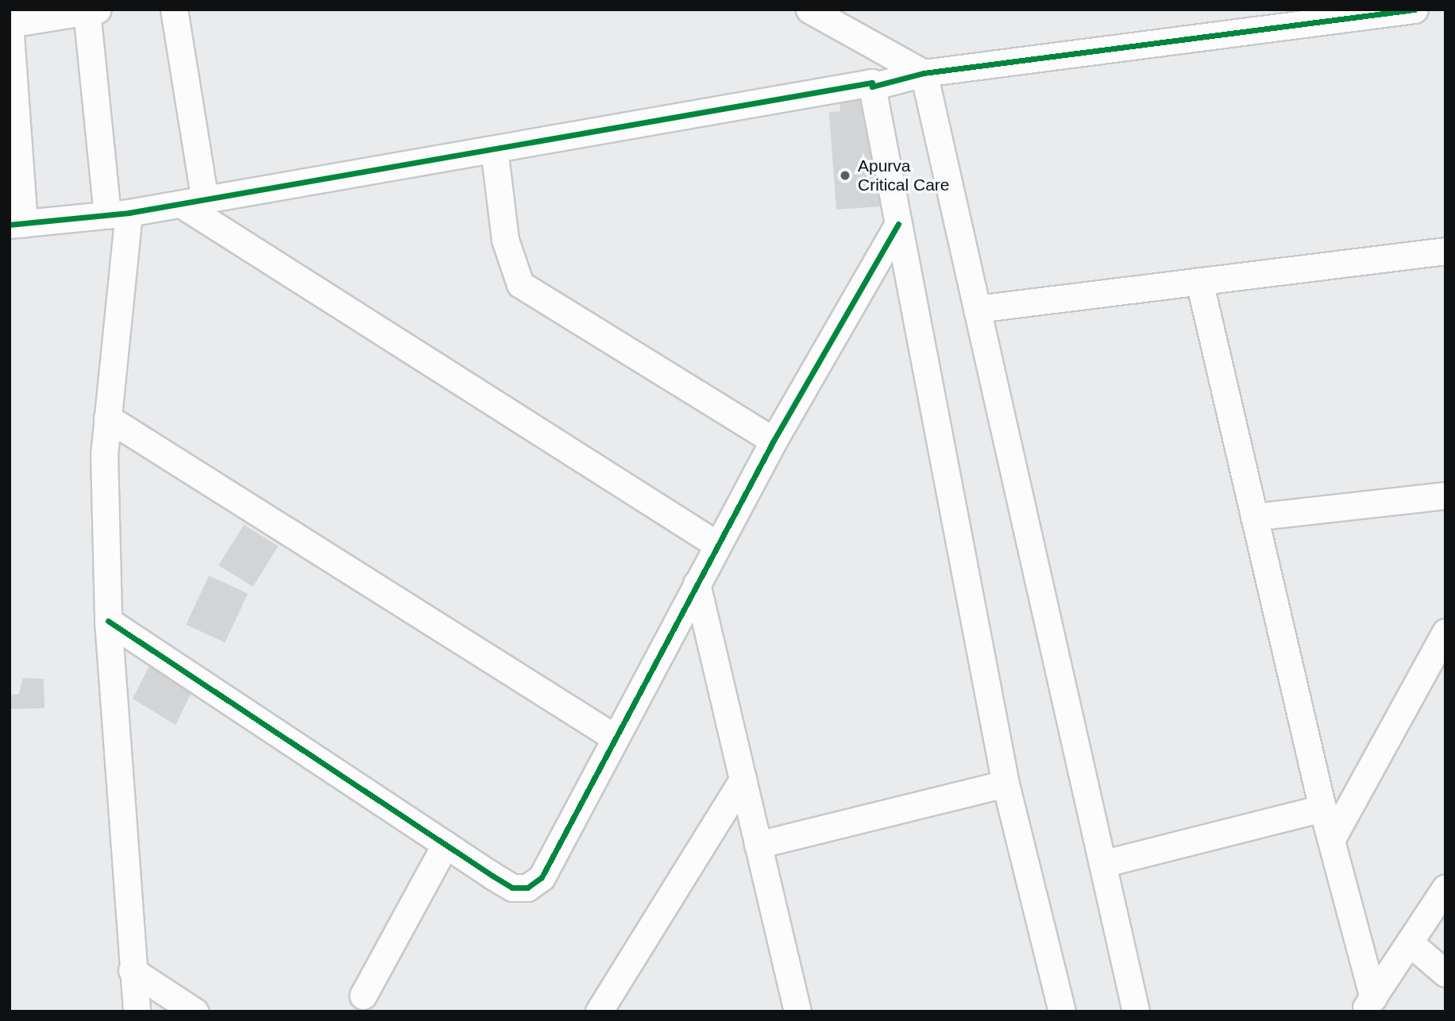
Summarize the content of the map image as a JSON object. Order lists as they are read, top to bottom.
{
  "places": ["Apurva Critical Care"]
}
